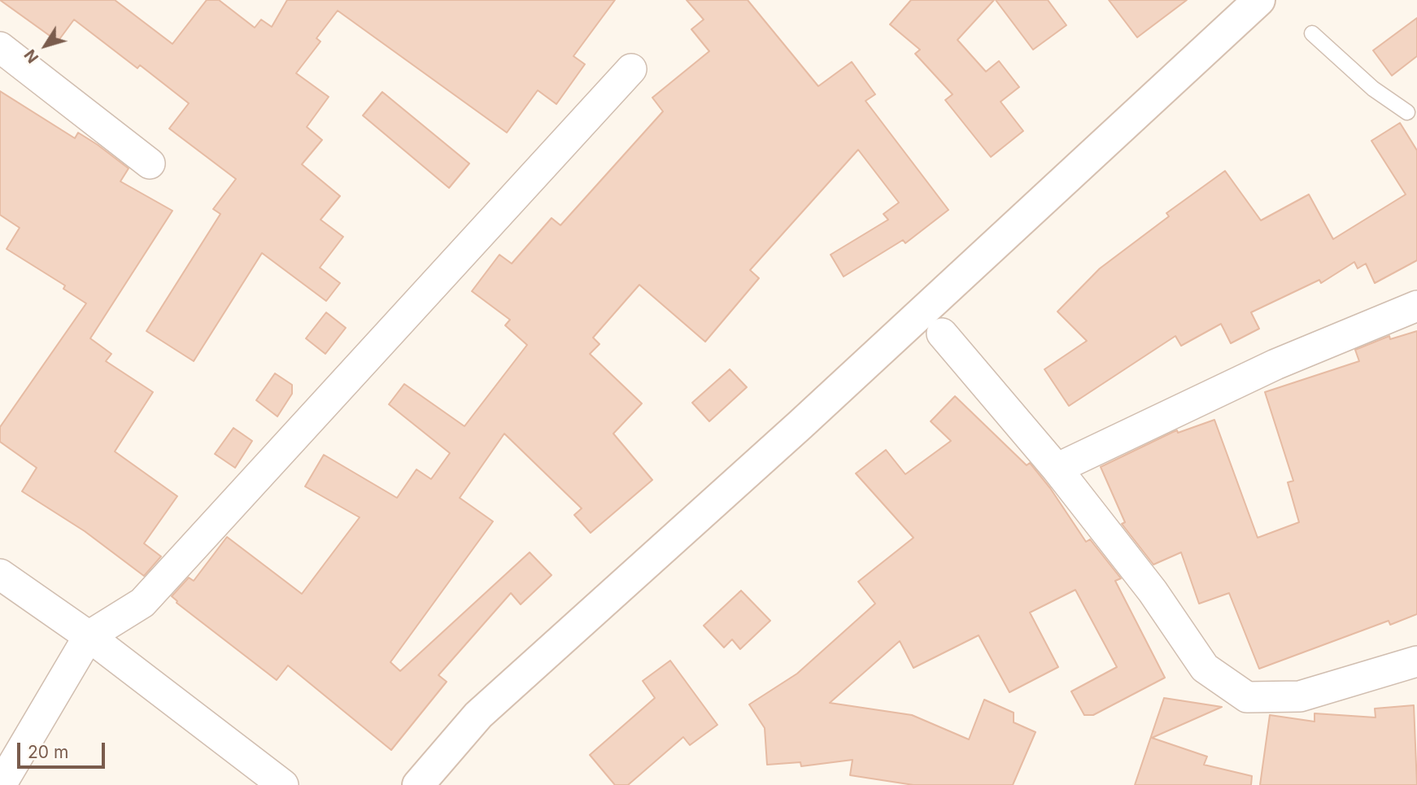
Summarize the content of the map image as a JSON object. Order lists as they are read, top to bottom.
{
  "scale_bar": "20 m",
  "north": "bottom left"
}
